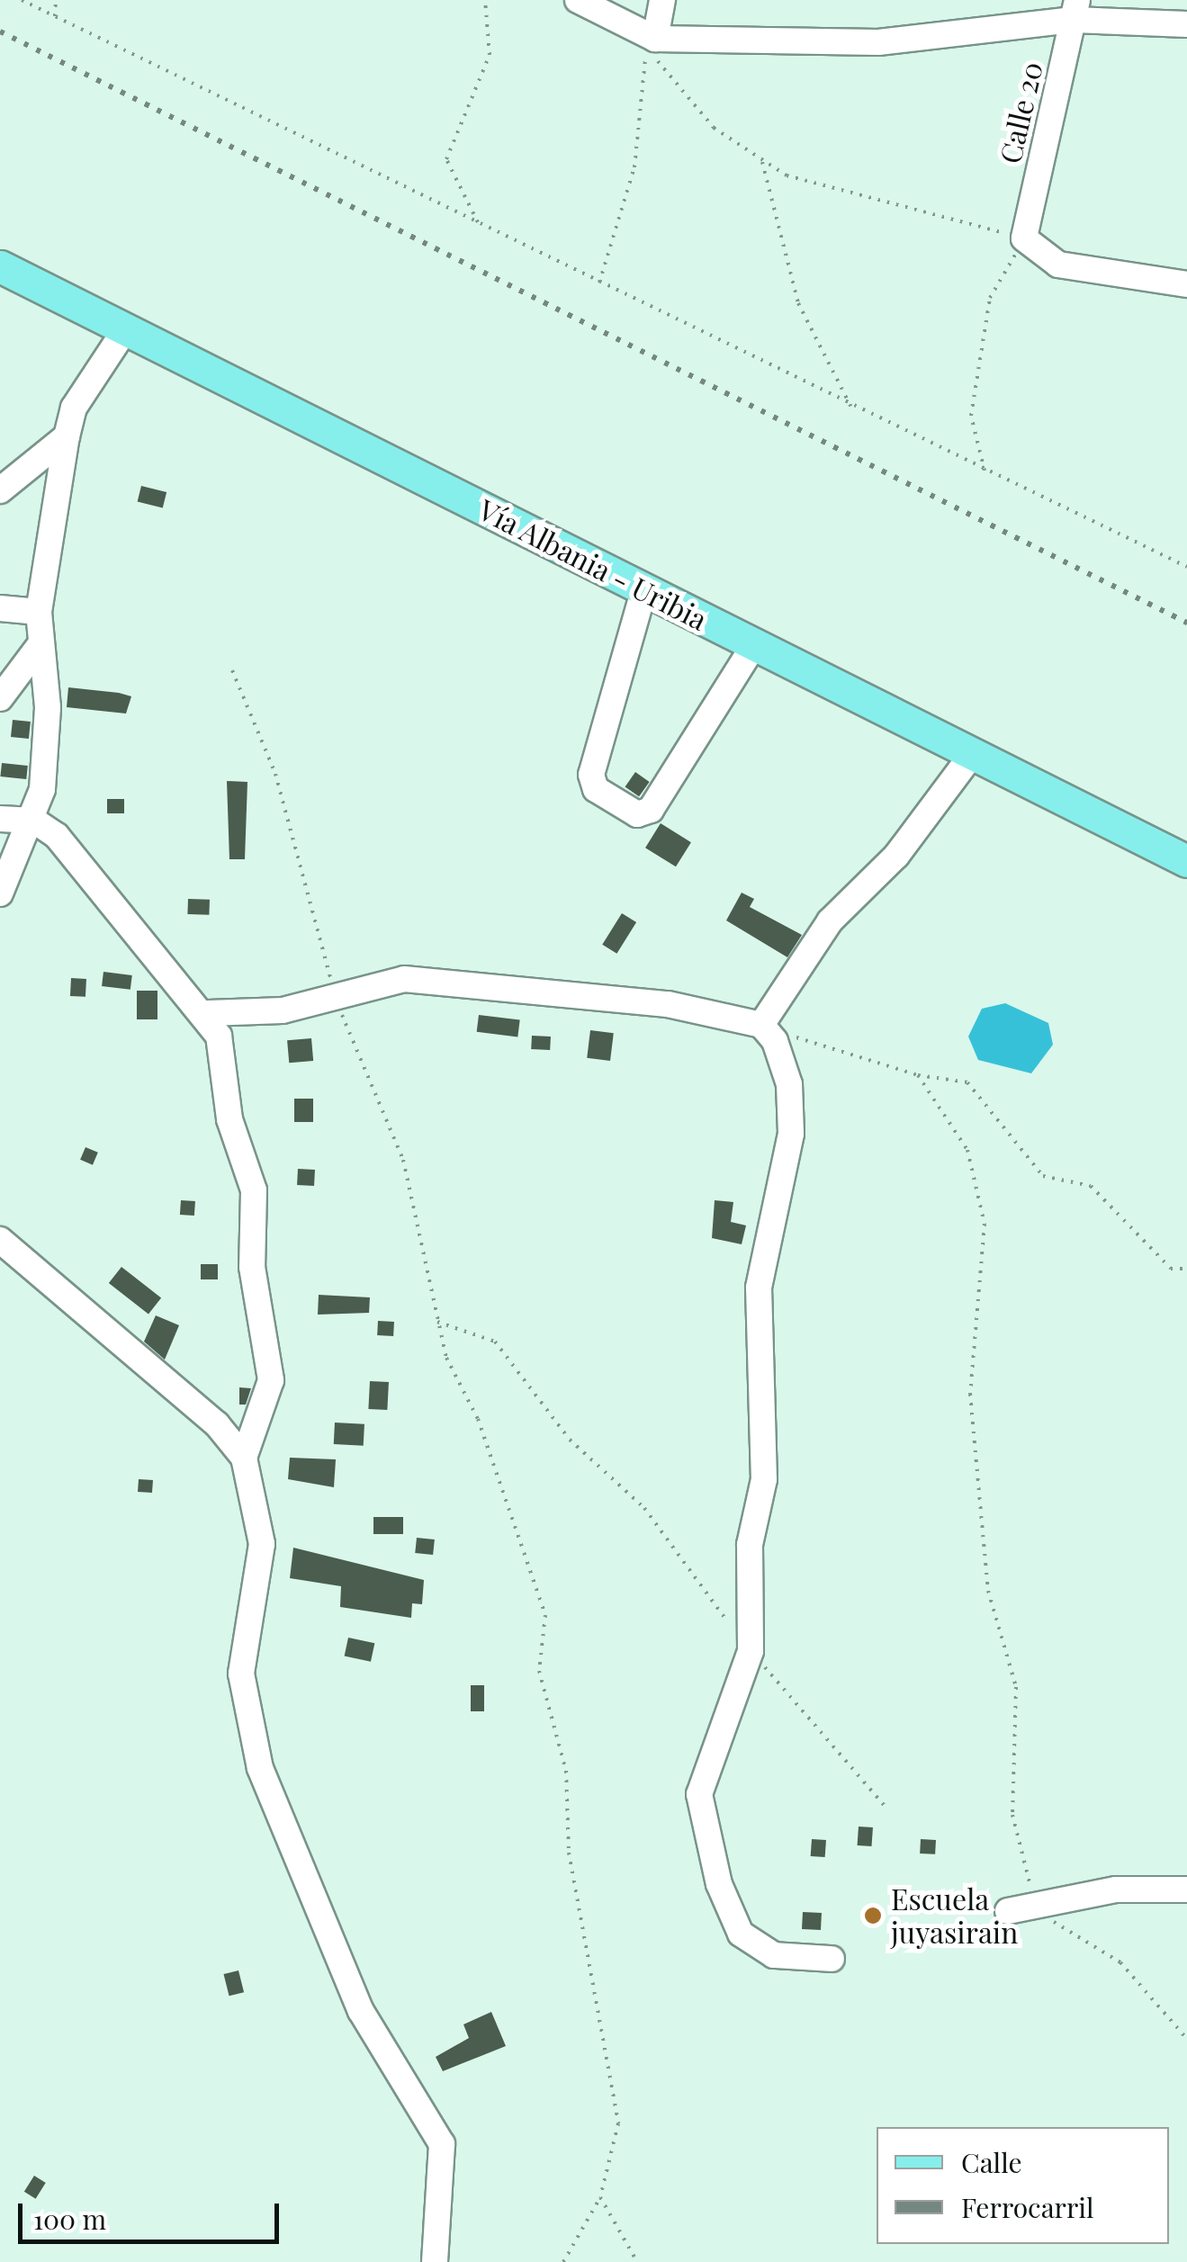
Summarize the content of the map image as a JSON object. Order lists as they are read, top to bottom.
{
  "streets": {
    "main road": ["Vía Albania - Uribia"],
    "street": ["Calle 20"]
  },
  "places": ["Escuela juyasirain"],
  "legend": ["Calle", "Ferrocarril"],
  "scale_bar": "100 m"
}
